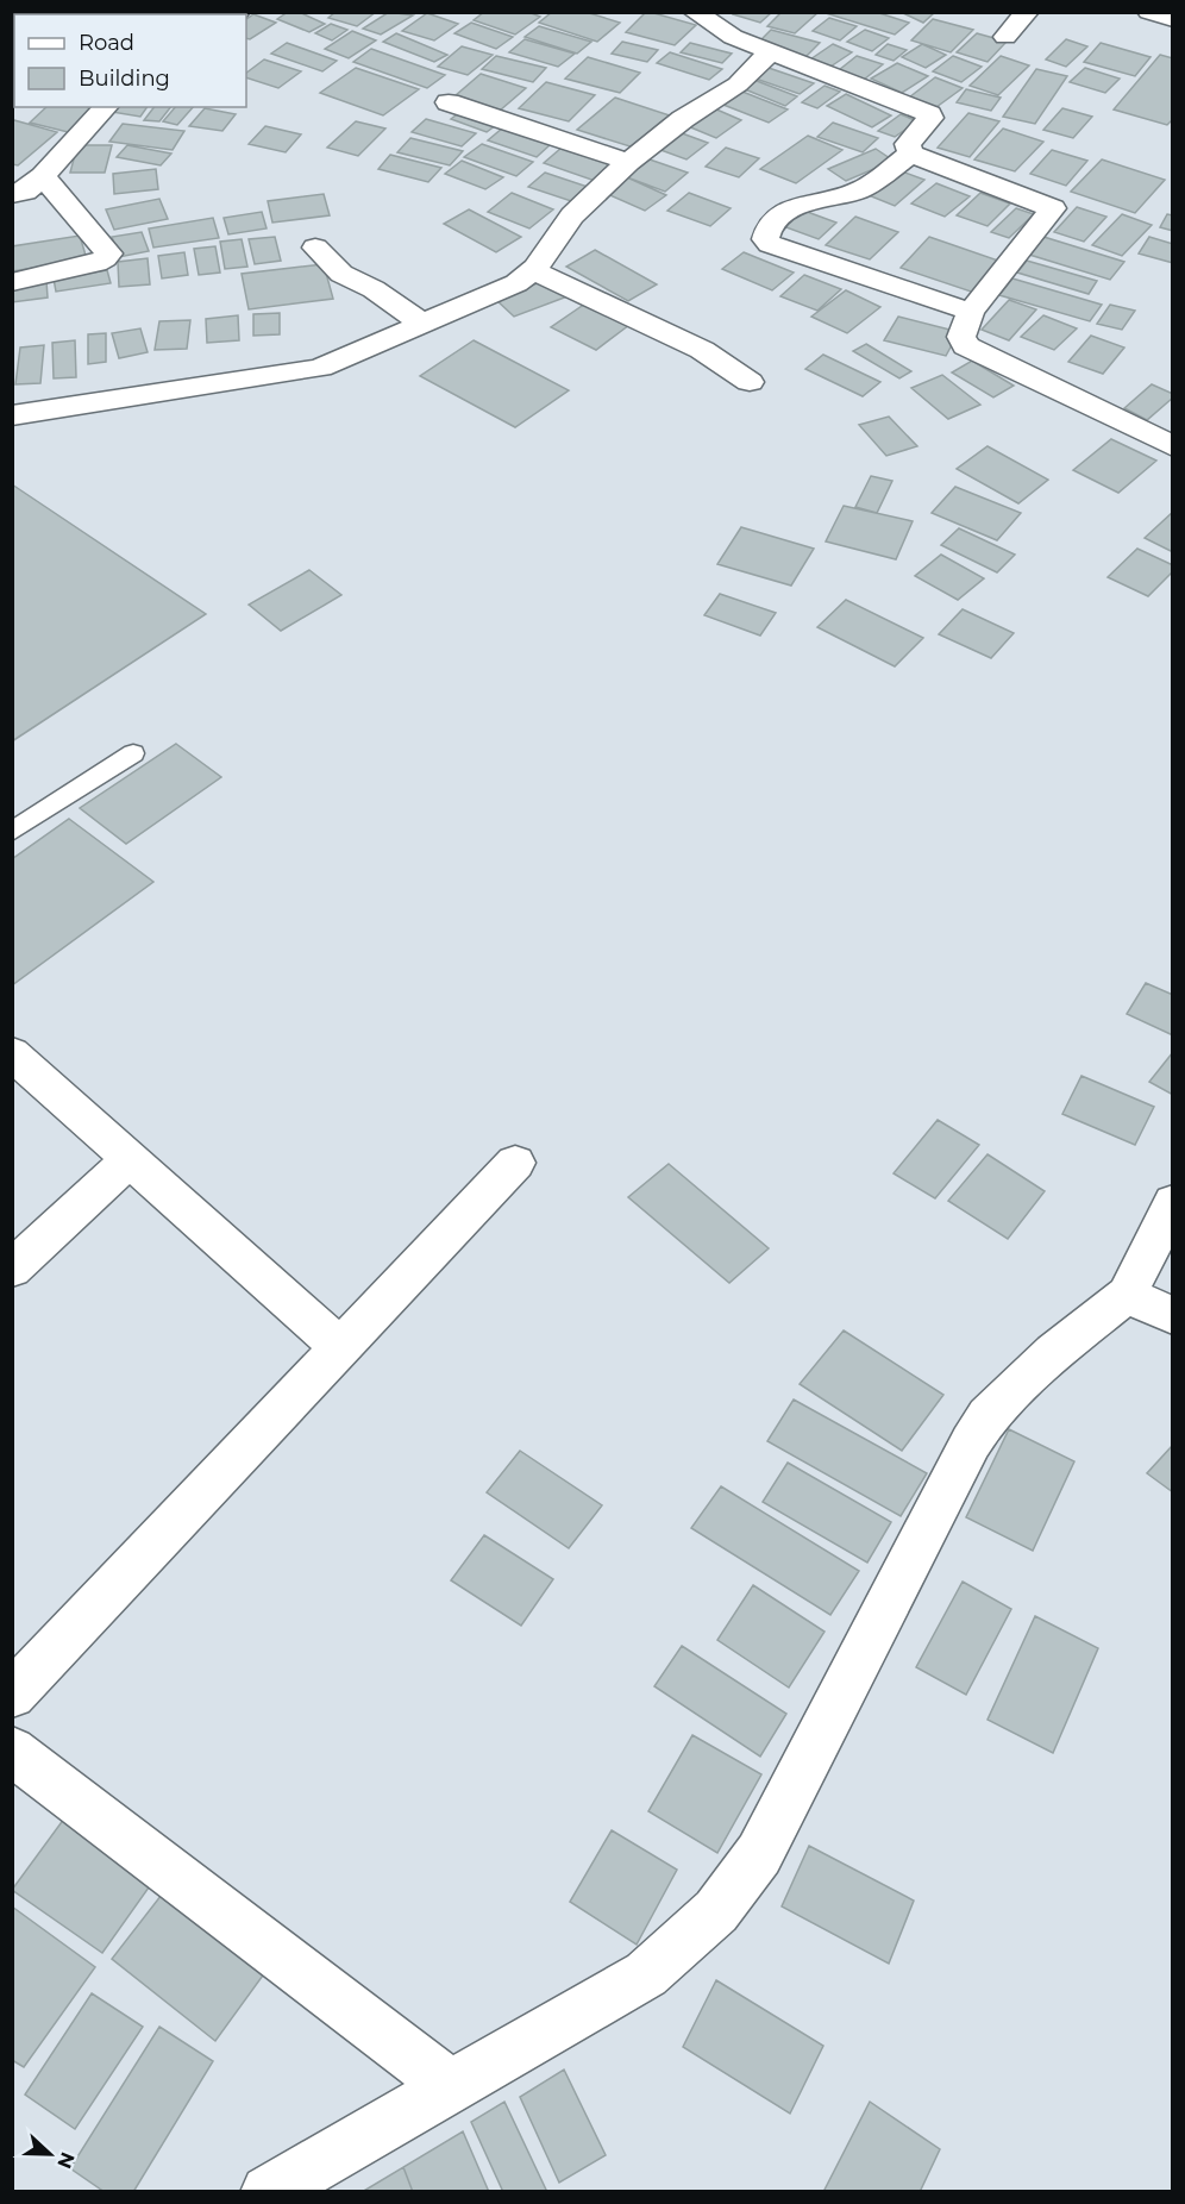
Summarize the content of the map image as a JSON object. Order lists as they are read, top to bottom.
{
  "legend": ["Road", "Building"],
  "north": "right"
}
